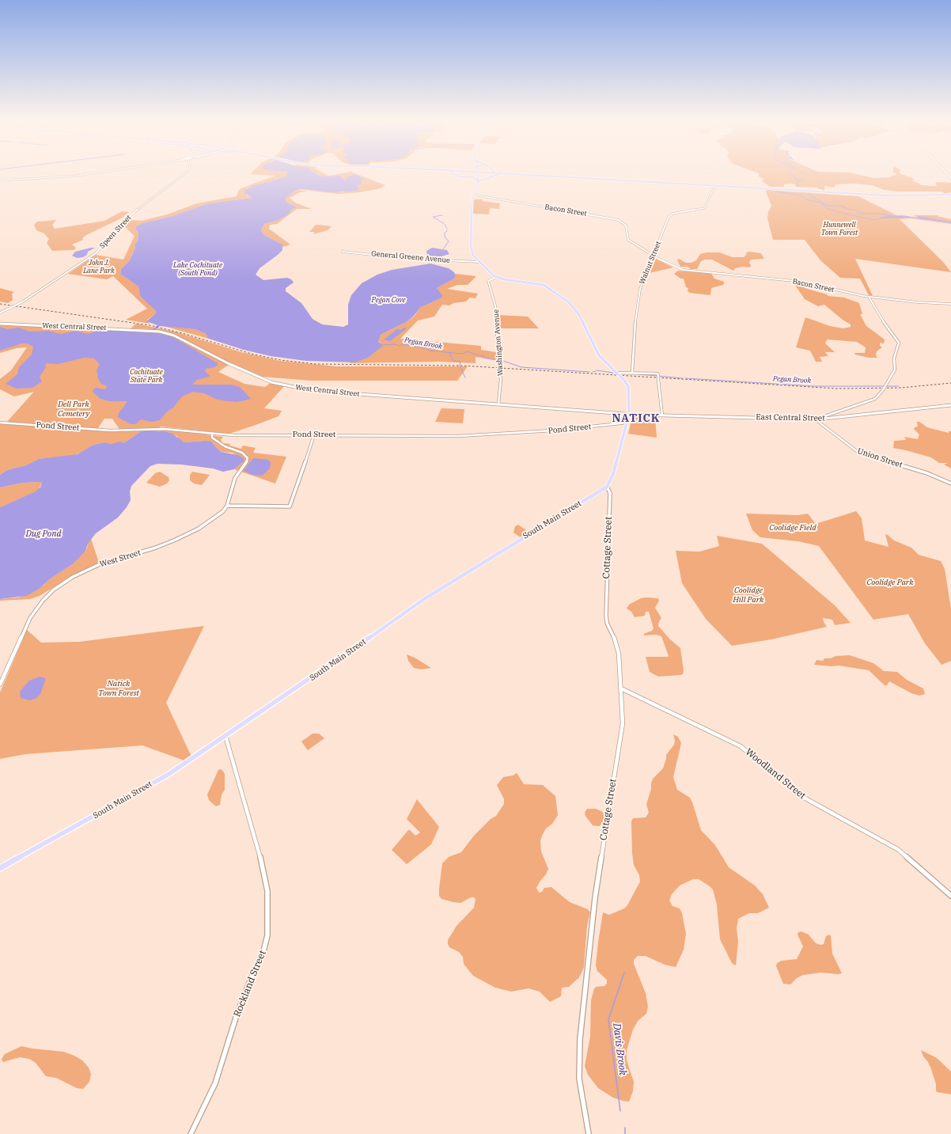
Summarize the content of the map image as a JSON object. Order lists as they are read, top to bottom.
{
  "streets": {
    "main road": ["West Central Street", "East Central Street", "South Main Street"],
    "street": [
      "Bacon Street",
      "Speen Street",
      "General Greene Avenue",
      "Walnut Street",
      "Washington Avenue",
      "Pond Street",
      "Union Street",
      "Cottage Street",
      "West Street",
      "Woodland Street",
      "Rockland Street"
    ]
  },
  "crossings": [
    ["Bacon Street", "Walnut Street"],
    ["West Central Street", "Washington Avenue"],
    ["West Central Street", "East Central Street"],
    ["East Central Street", "Union Street"],
    ["South Main Street", "Cottage Street"],
    ["South Main Street", "Rockland Street"],
    ["Cottage Street", "Woodland Street"]
  ],
  "districts": ["NATICK"],
  "water": [
    "Lake Cochituate (South Pond)",
    "Pegan Cove",
    "Pegan Brook",
    "Dug Pond",
    "Davis Brook"
  ],
  "parks": [
    "Hunnewell Town Forest",
    "John J. Lane Park",
    "Cochituate State Park",
    "Dell Park Cemetery",
    "Coolidge Field",
    "Coolidge Park",
    "Coolidge Hill Park",
    "Natick Town Forest"
  ]
}
